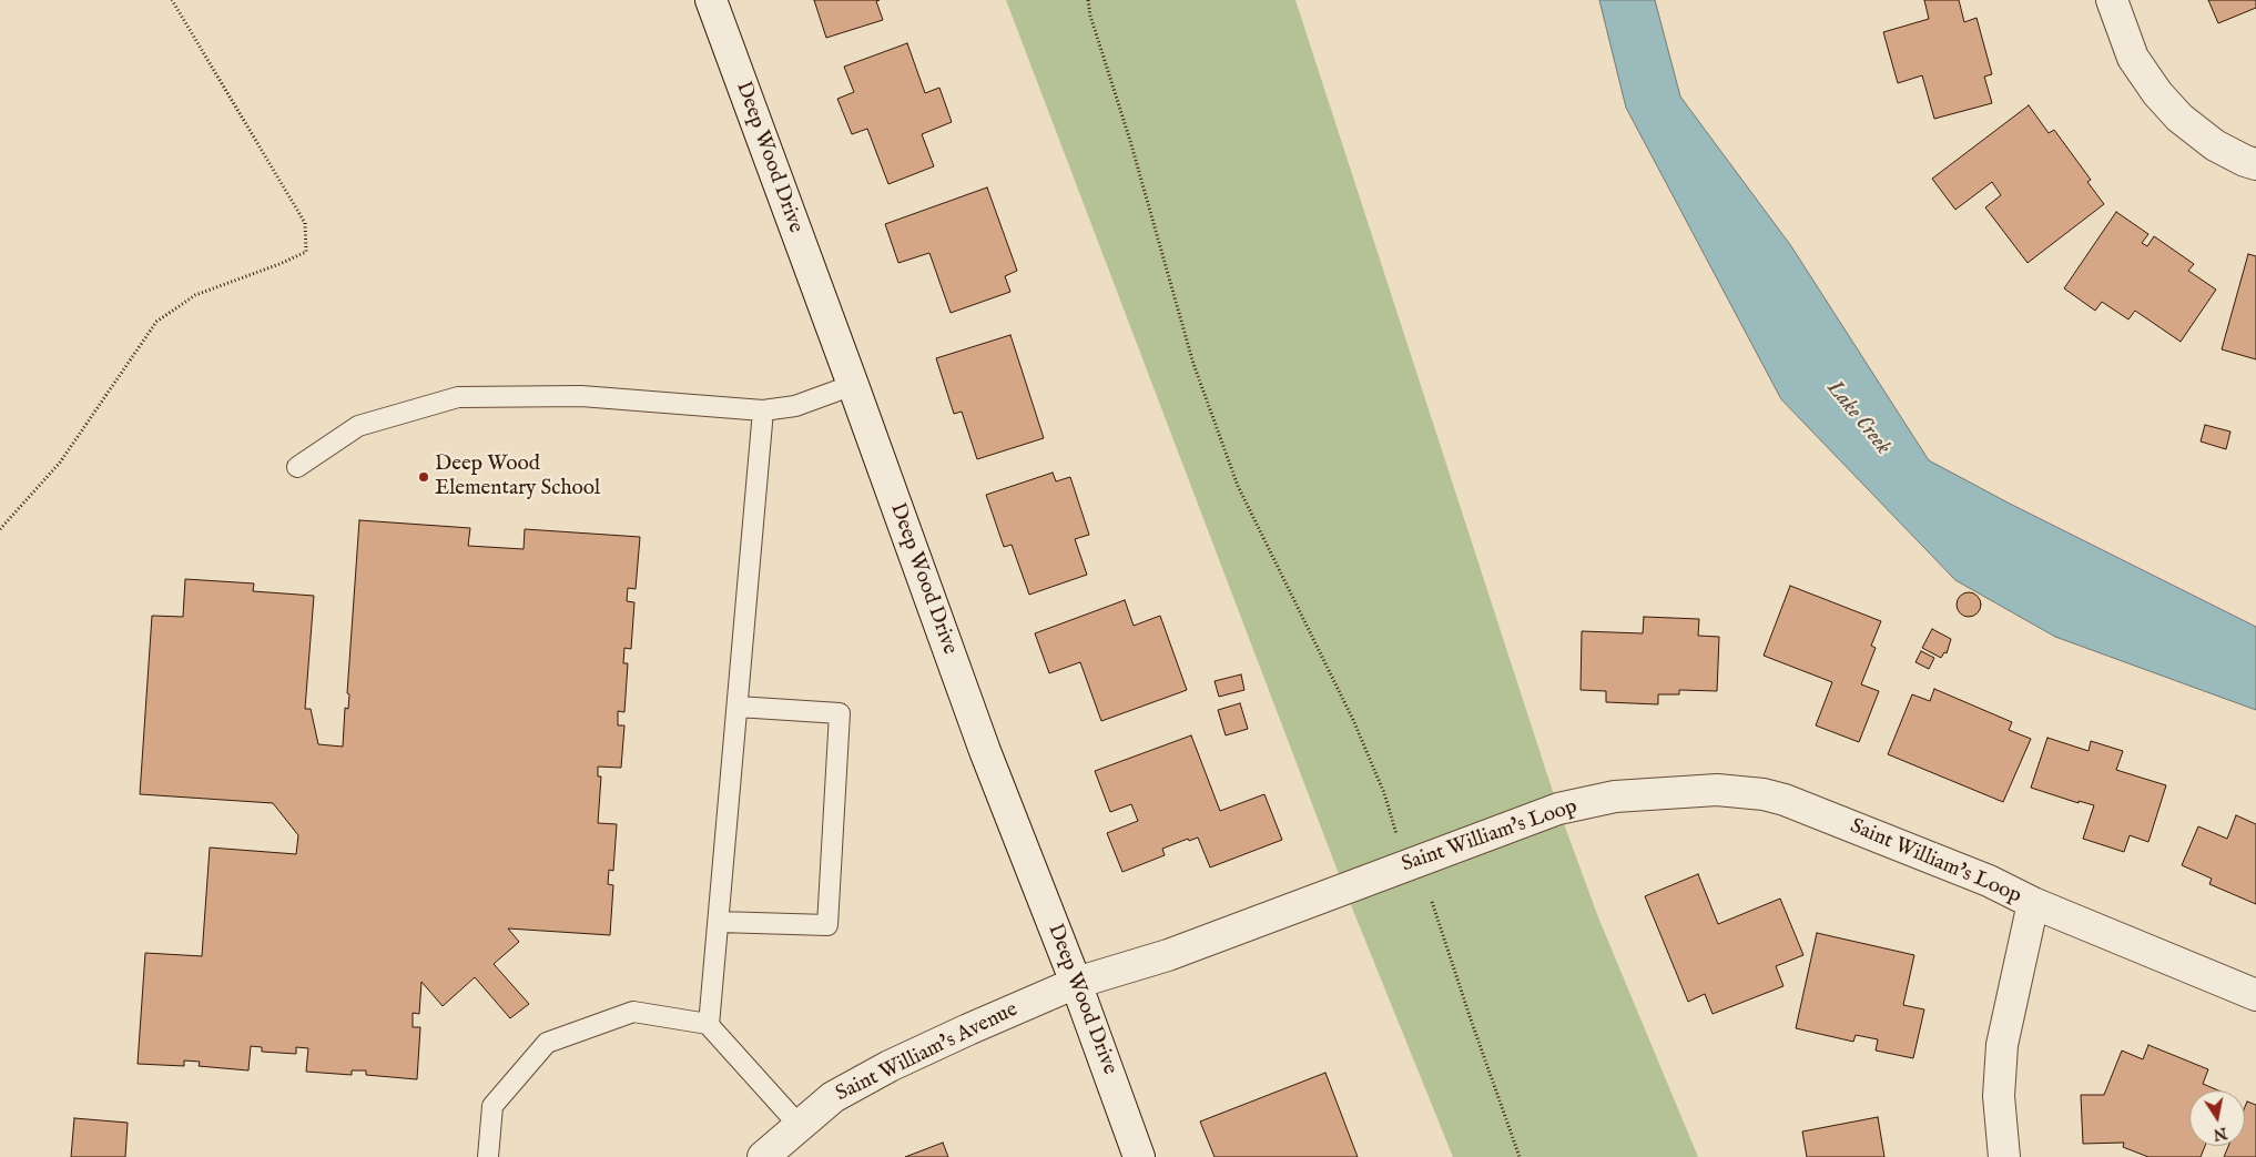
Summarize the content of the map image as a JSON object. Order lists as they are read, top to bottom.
{
  "streets": {
    "street": ["Deep Wood Drive", "Saint William's Loop", "Saint William's Avenue"]
  },
  "crossings": [
    ["Deep Wood Drive", "Saint William's Loop"],
    ["Deep Wood Drive", "Saint William's Avenue"],
    ["Saint William's Loop", "Saint William's Avenue"]
  ],
  "water": ["Lake Creek"],
  "places": ["Deep Wood Elementary School"],
  "north": "bottom"
}
